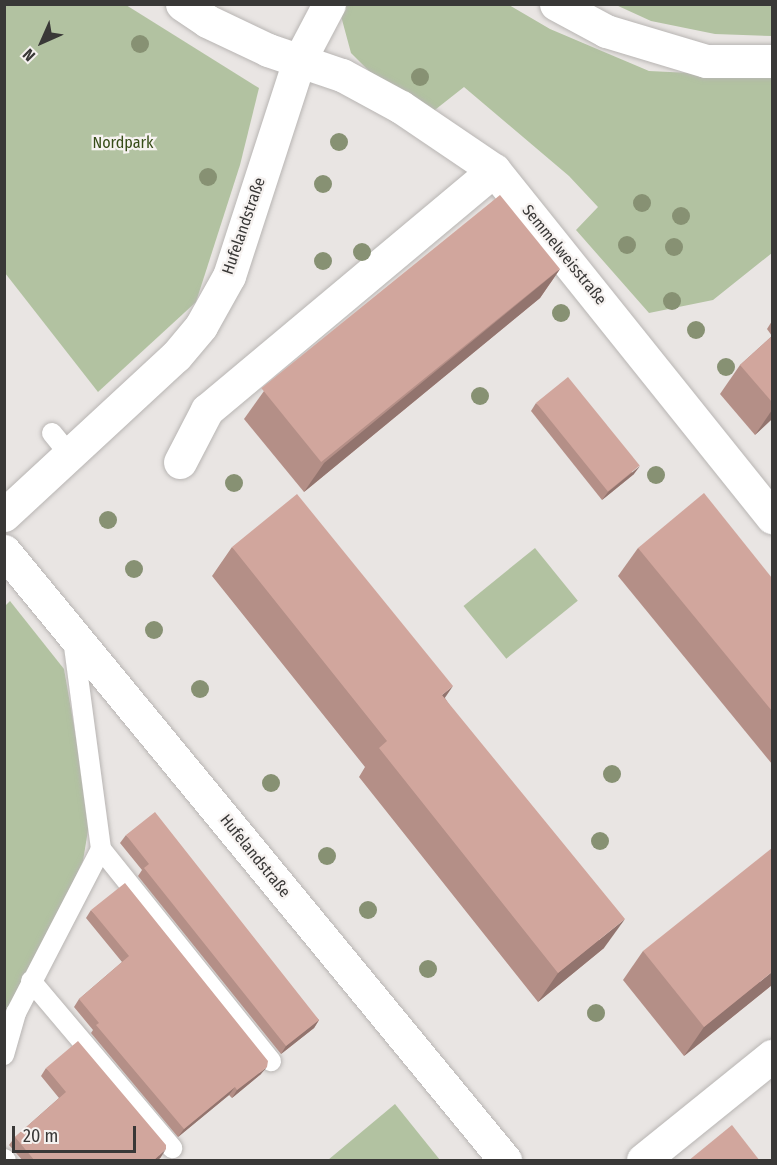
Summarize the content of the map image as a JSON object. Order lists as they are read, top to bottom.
{
  "streets": {
    "street": ["Hufelandstraße", "Semmelweisstraße"]
  },
  "crossings": [
    ["Hufelandstraße", "Semmelweisstraße"]
  ],
  "parks": ["Nordpark"],
  "scale_bar": "20 m",
  "north": "bottom left"
}
